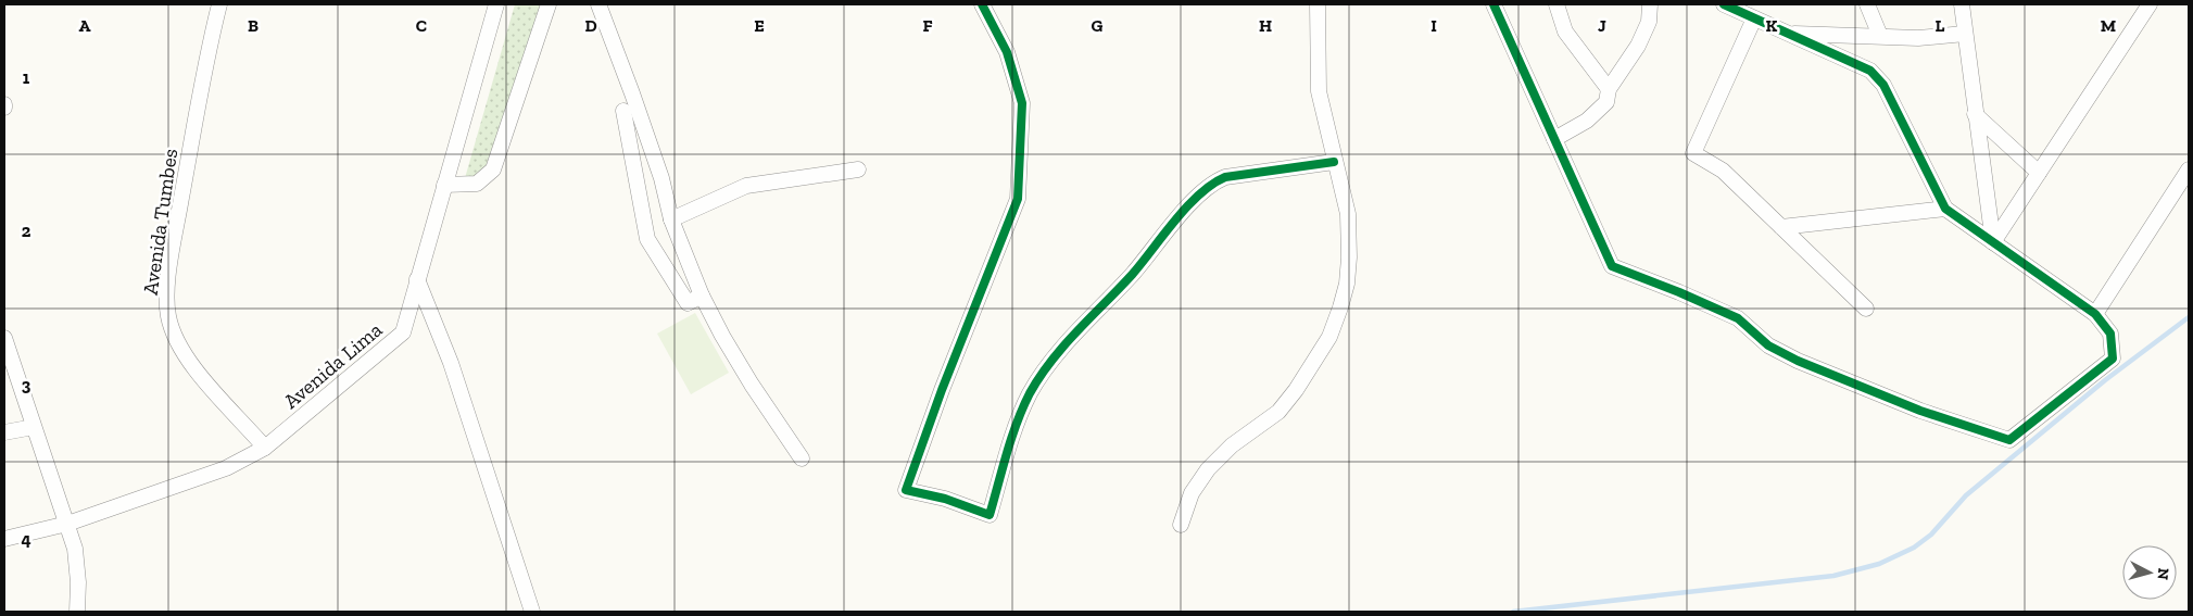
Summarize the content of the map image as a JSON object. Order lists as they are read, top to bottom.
{
  "streets": {
    "street": ["Avenida Tumbes", "Avenida Lima"]
  },
  "crossings": [
    ["Avenida Tumbes", "Avenida Lima"]
  ],
  "north": "right",
  "grid": {
    "columns": [
      "A",
      "B",
      "C",
      "D",
      "E",
      "F",
      "G",
      "H",
      "I",
      "J",
      "K",
      "L",
      "M"
    ],
    "rows": [
      "1",
      "2",
      "3",
      "4"
    ]
  }
}
